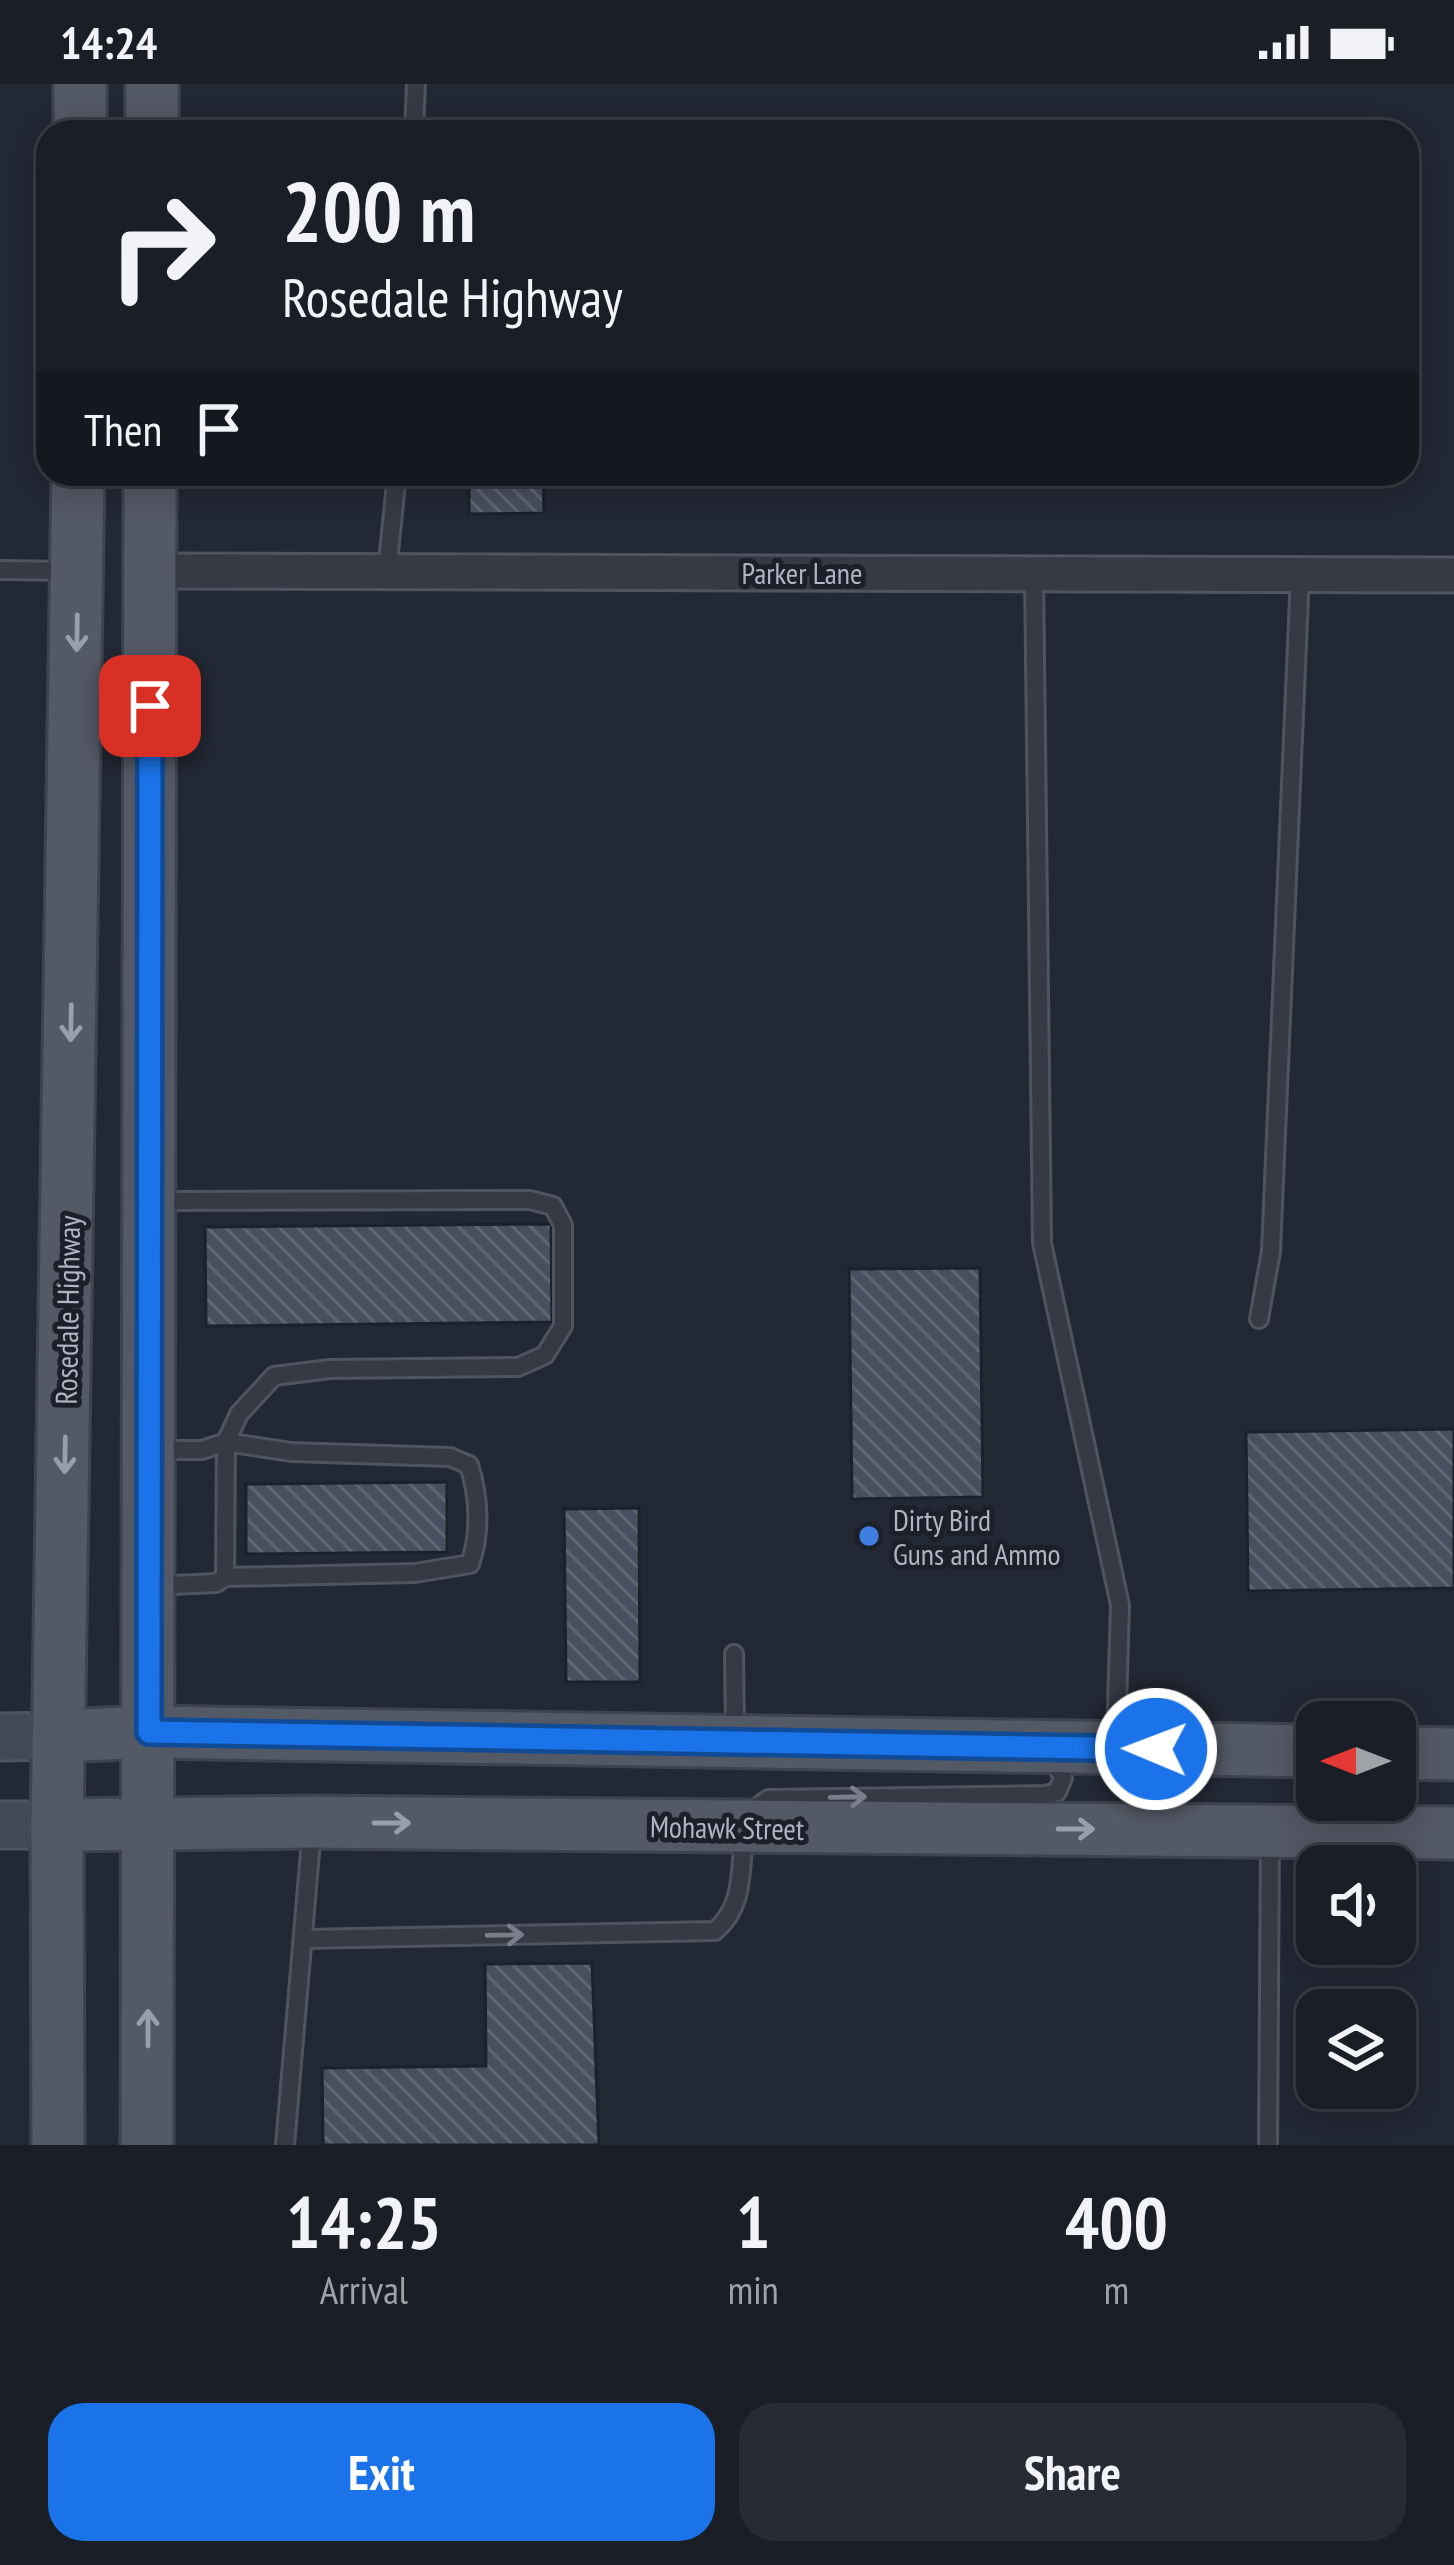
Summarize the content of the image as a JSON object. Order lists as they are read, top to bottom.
{
  "streets": {
    "main road": ["Rosedale Highway", "Mohawk Street"],
    "street": ["Parker Lane"]
  },
  "crossings": [
    ["Rosedale Highway", "Mohawk Street"]
  ],
  "places": ["Dirty Bird Guns and Ammo"],
  "north": "left",
  "page": {
    "status": "14:24",
    "turn": ["200 m", "Rosedale Highway"],
    "then": "Then",
    "eta": [
      "14:25",
      "Arrival",
      "1",
      "min",
      "400",
      "m"
    ],
    "buttons": ["Exit", "Share"]
  }
}
